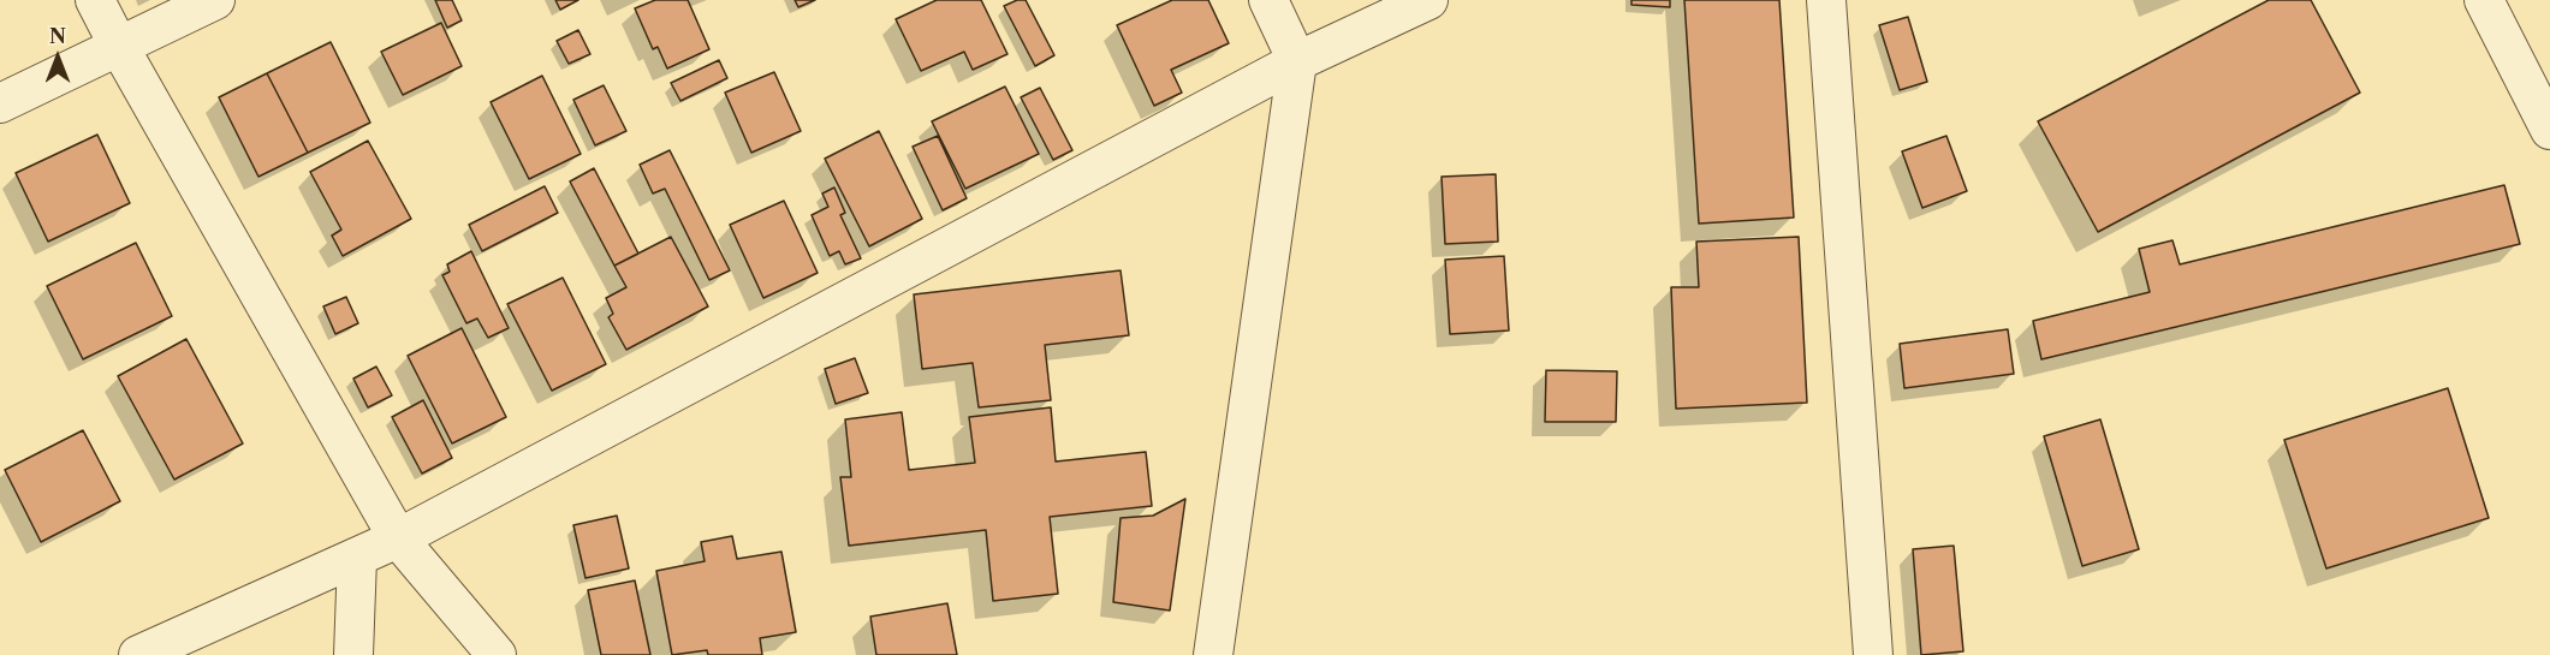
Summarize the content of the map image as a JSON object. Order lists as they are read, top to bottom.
{
  "north": "top"
}
